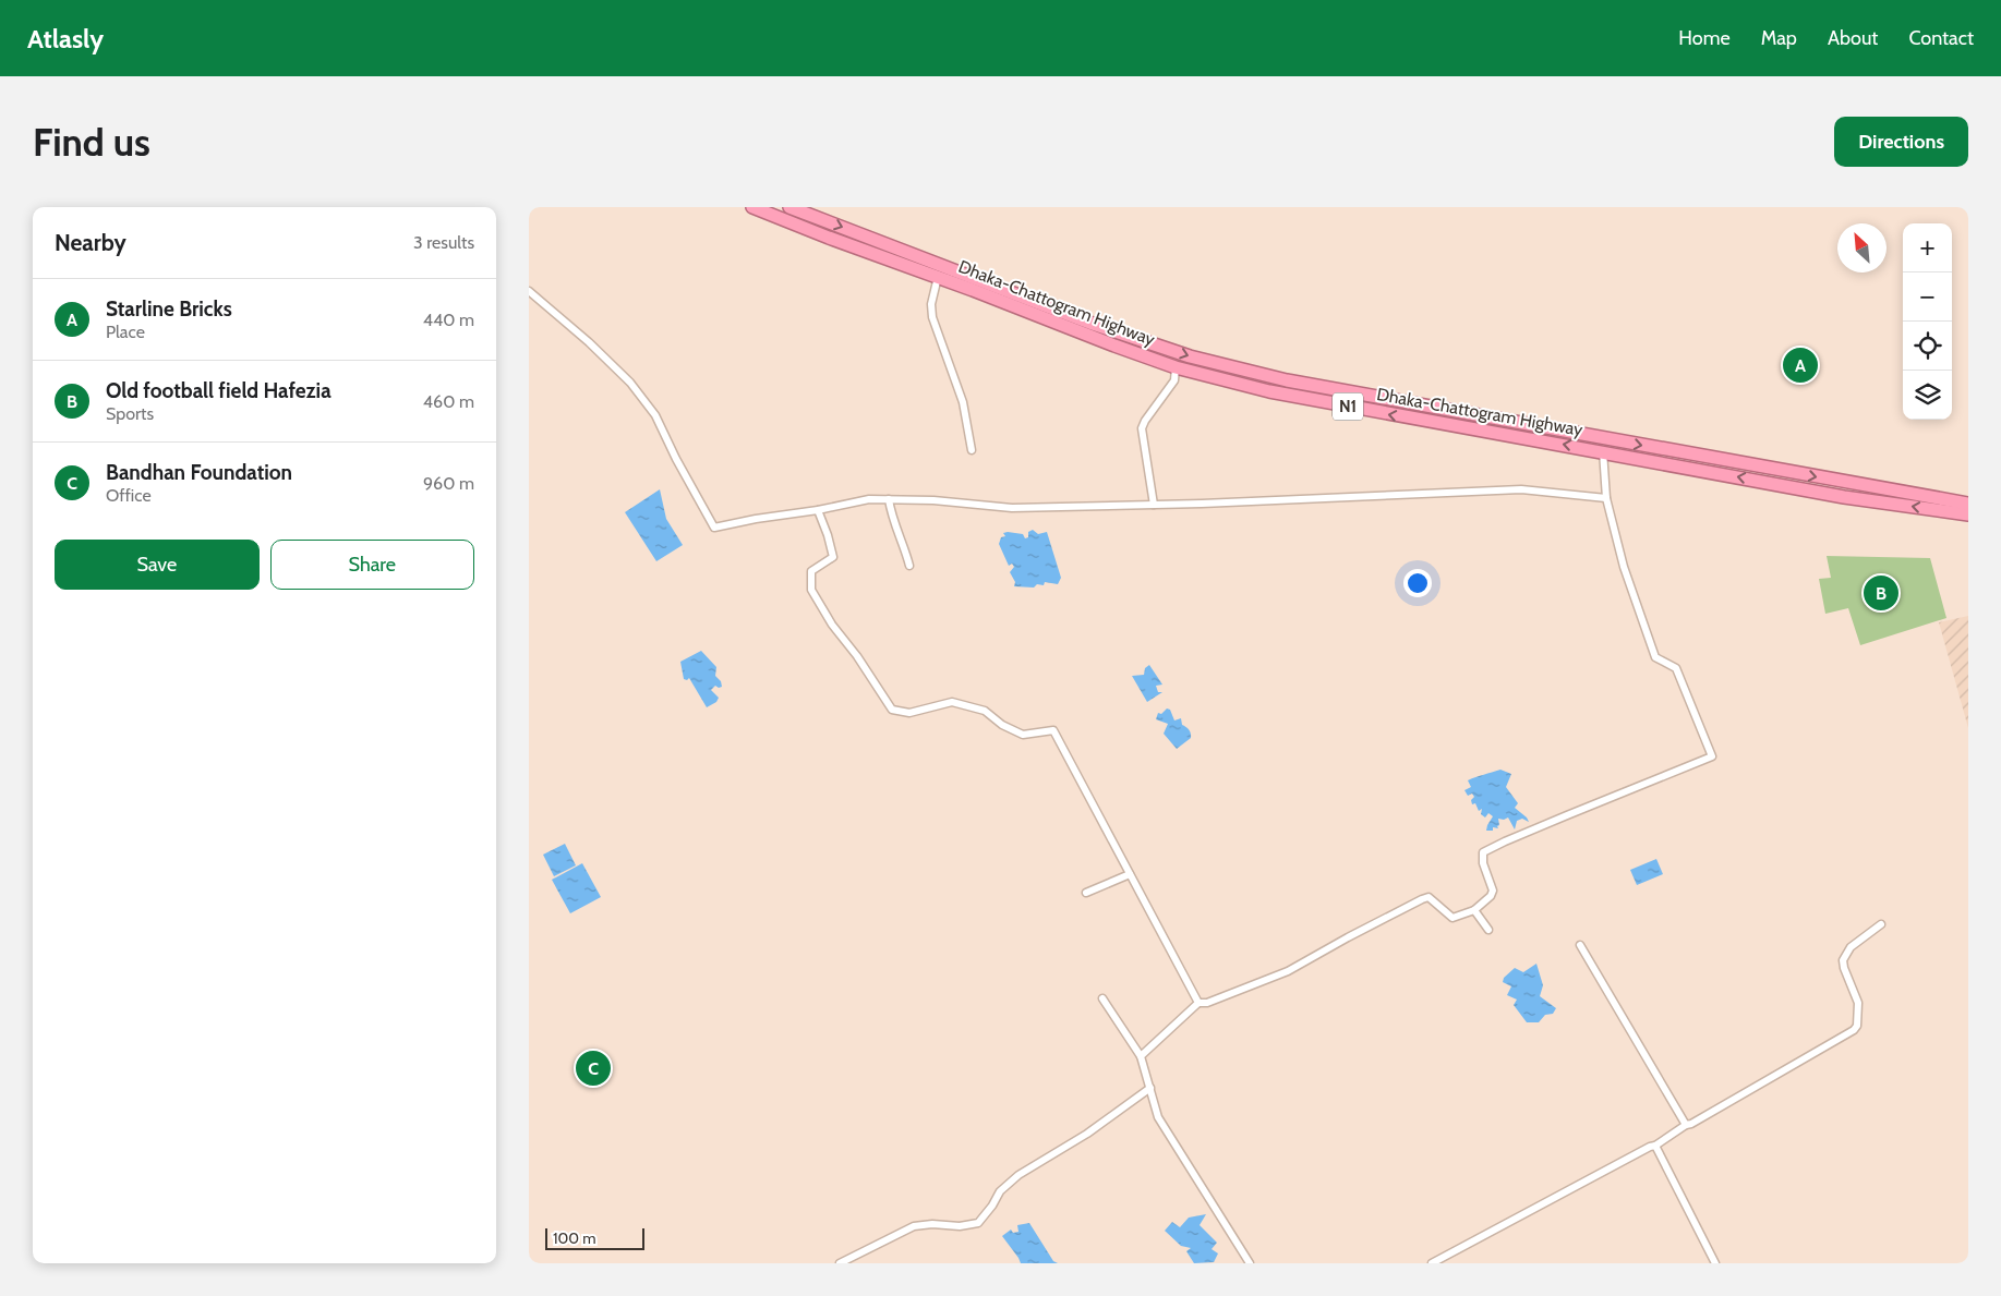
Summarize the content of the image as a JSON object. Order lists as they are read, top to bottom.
{
  "streets": {
    "highway": ["Dhaka-Chattogram Highway", "N1"]
  },
  "scale_bar": "100 m",
  "north": "top left",
  "page": {
    "header": "Atlasly",
    "nav": [
      "Home",
      "Map",
      "About",
      "Contact"
    ],
    "buttons": [
      "Directions",
      ["Save", "Share"]
    ],
    "title": "Find us",
    "heading": ["Nearby", "3 results"],
    "map_buttons": ["+", "−"],
    "list": [
      {
        "mark": "A",
        "name": "Starline Bricks",
        "note": "Place",
        "value": "440 m"
      },
      {
        "mark": "B",
        "name": "Old football field Hafezia",
        "note": "Sports",
        "value": "460 m"
      },
      {
        "mark": "C",
        "name": "Bandhan Foundation",
        "note": "Office",
        "value": "960 m"
      }
    ],
    "pins": ["A", "B", "C"],
    "scale": "100 m"
  }
}
